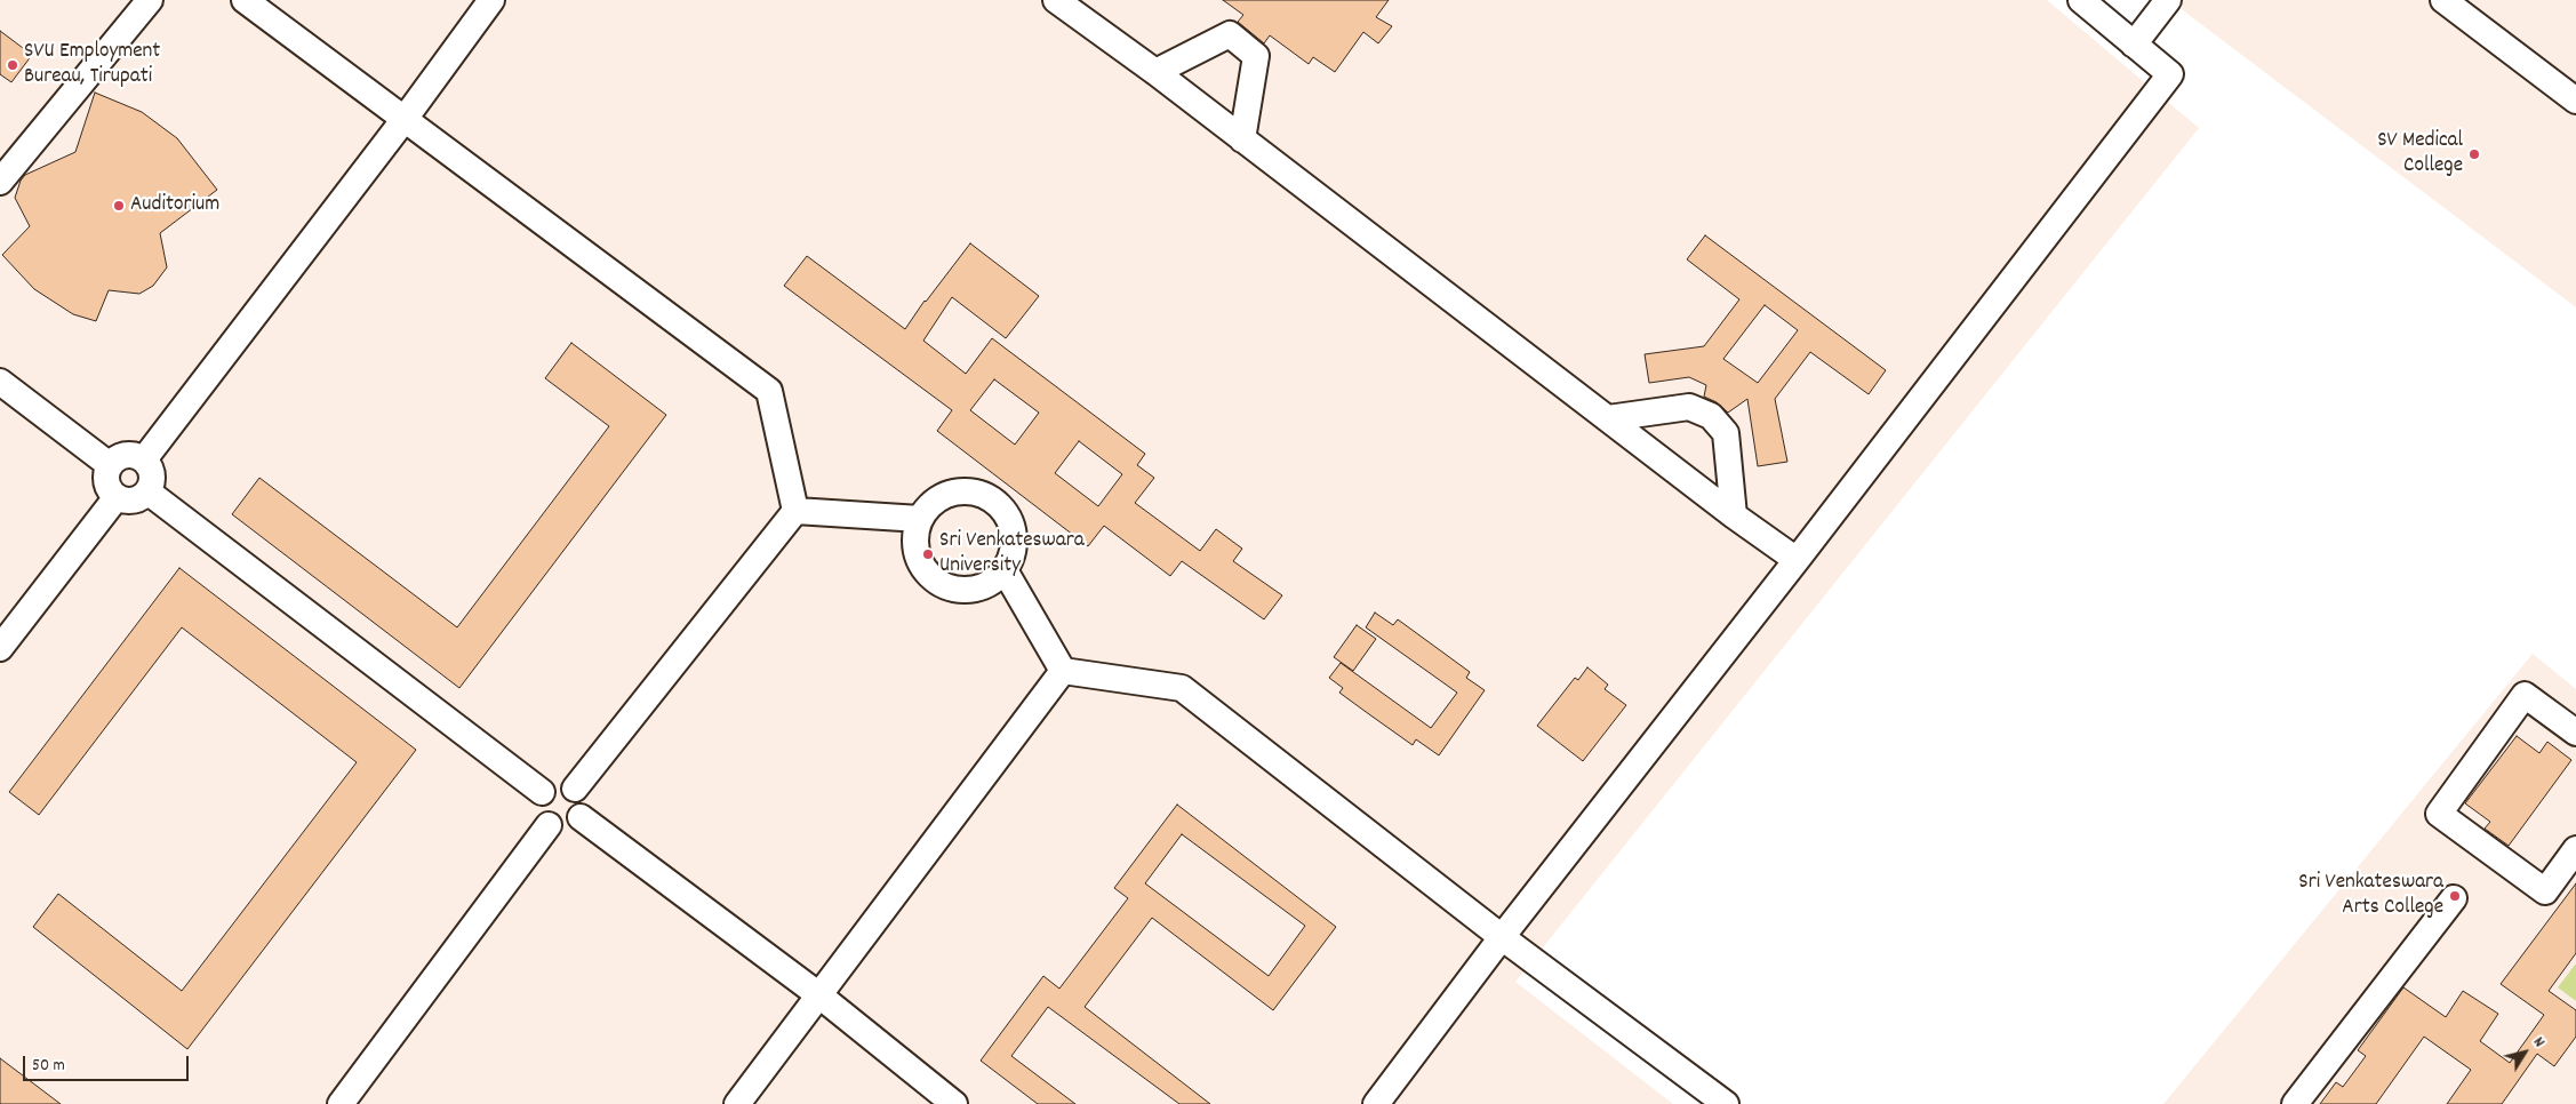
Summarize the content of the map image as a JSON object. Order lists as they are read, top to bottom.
{
  "places": [
    "SVU Employment Bureau, Tirupati",
    "SV Medical College",
    "Auditorium",
    "Sri Venkateswara University",
    "Sri Venkateswara Arts College"
  ],
  "scale_bar": "50 m",
  "north": "top right"
}
